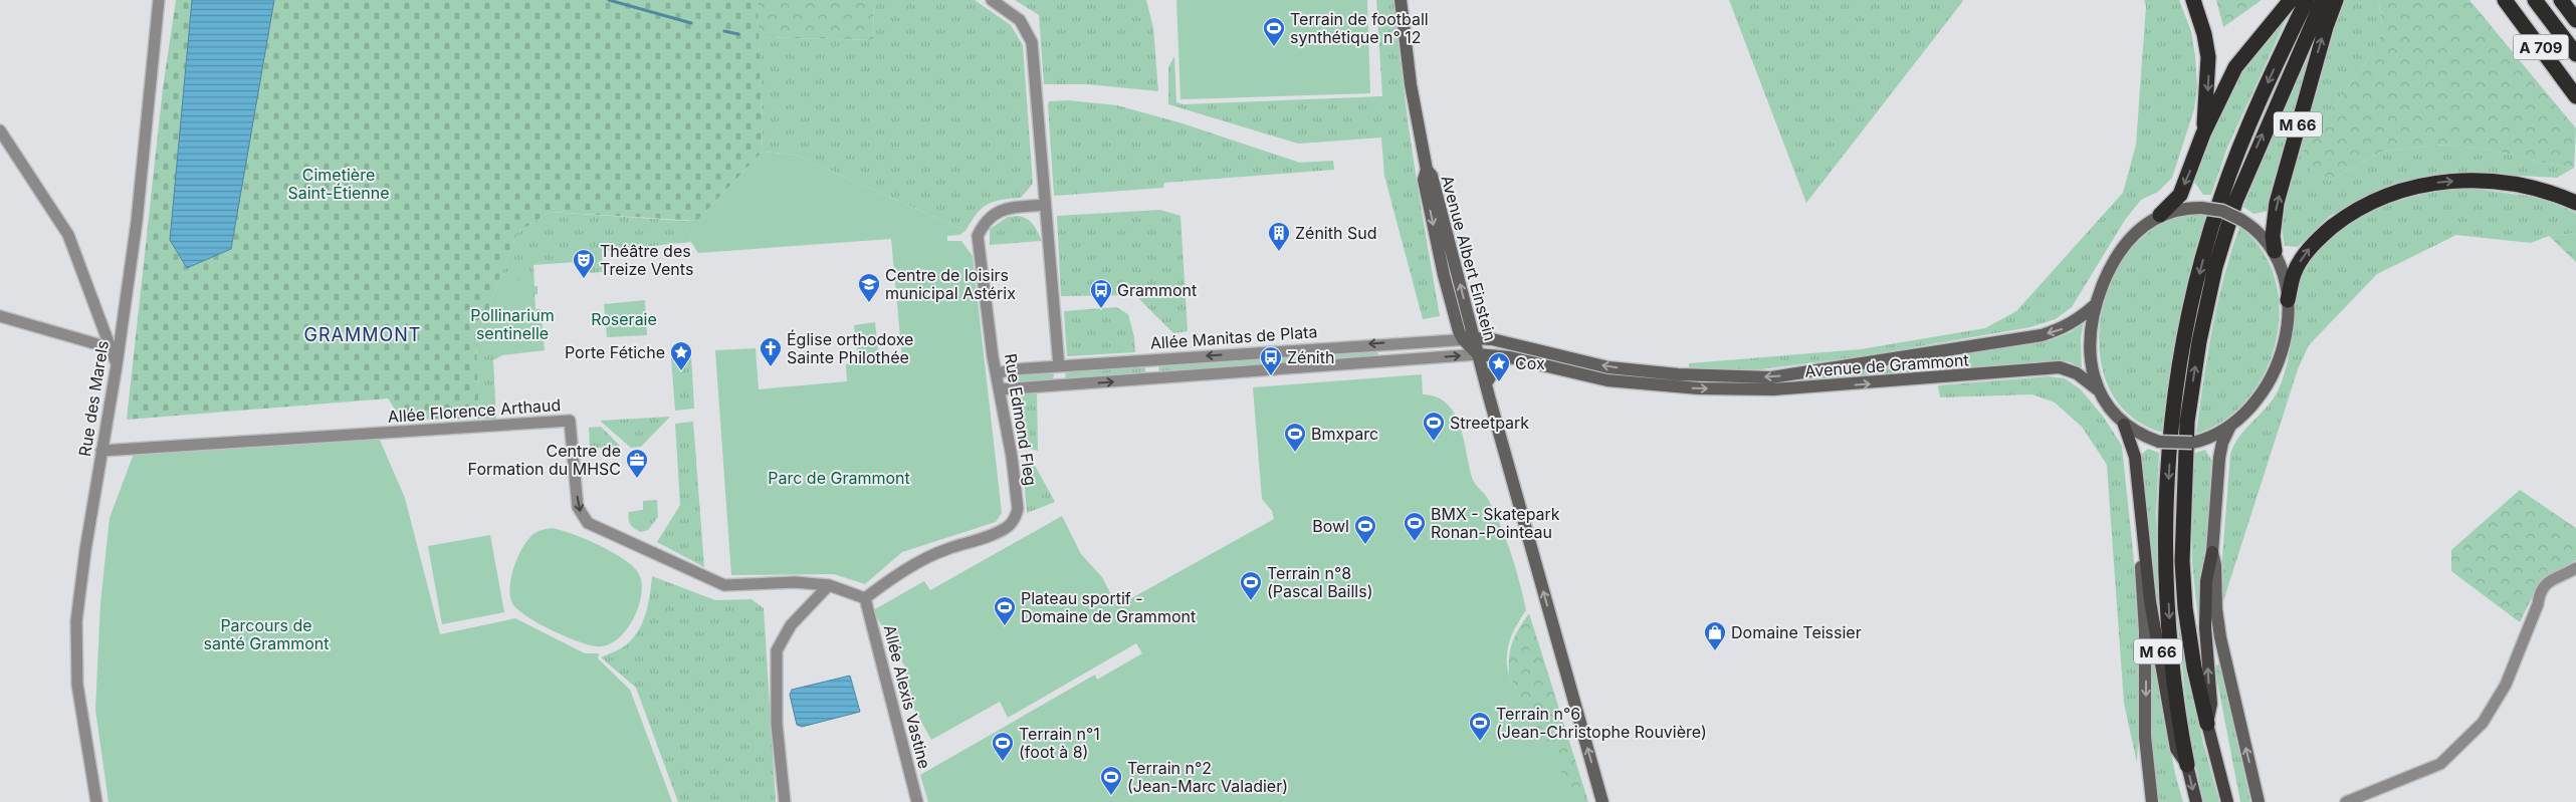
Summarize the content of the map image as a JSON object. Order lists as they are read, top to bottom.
{
  "streets": {
    "highway": ["A 709", "M 66"],
    "main road": ["Avenue Albert Einstein", "Avenue de Grammont"],
    "street": [
      "Allée Manitas de Plata",
      "Rue des Marels",
      "Allée Florence Arthaud",
      "Rue Edmond Fleg",
      "Allée Alexis Vastine"
    ]
  },
  "crossings": [
    ["Avenue Albert Einstein", "Allée Manitas de Plata"],
    ["Avenue Albert Einstein", "Avenue de Grammont"],
    ["Allée Manitas de Plata", "Avenue de Grammont"],
    ["Allée Manitas de Plata", "Rue Edmond Fleg"],
    ["Rue des Marels", "Allée Florence Arthaud"],
    ["Allée Florence Arthaud", "Rue Edmond Fleg"],
    ["Allée Florence Arthaud", "Allée Alexis Vastine"],
    ["Rue Edmond Fleg", "Allée Alexis Vastine"]
  ],
  "one_way": ["Avenue Albert Einstein", "Allée Florence Arthaud"],
  "districts": ["GRAMMONT"],
  "parks": [
    "Cimetière Saint-Étienne",
    "Pollinarium sentinelle",
    "Roseraie",
    "Parc de Grammont",
    "Parcours de santé Grammont"
  ],
  "places": {
    "sports": [
      "Terrain de football synthétique n° 12",
      "Streetpark",
      "Bmxparc",
      "BMX - Skatepark Ronan-Pointeau",
      "Bowl",
      "Terrain n°8 (Pascal Baills)",
      "Plateau sportif - Domaine de Grammont",
      "Terrain n°6 (Jean-Christophe Rouvière)",
      "Terrain n°1 (foot à 8)",
      "Terrain n°2 (Jean-Marc Valadier)"
    ],
    "building": ["Zénith Sud"],
    "theatre": ["Théâtre des Treize Vents"],
    "school or university": ["Centre de loisirs municipal Astérix"],
    "bus stop": ["Grammont", "Zénith"],
    "church": ["Église orthodoxe Sainte Philothée"],
    "place": ["Porte Fétiche", "Cox"],
    "office": ["Centre de Formation du MHSC"],
    "shop": ["Domaine Teissier"]
  }
}
